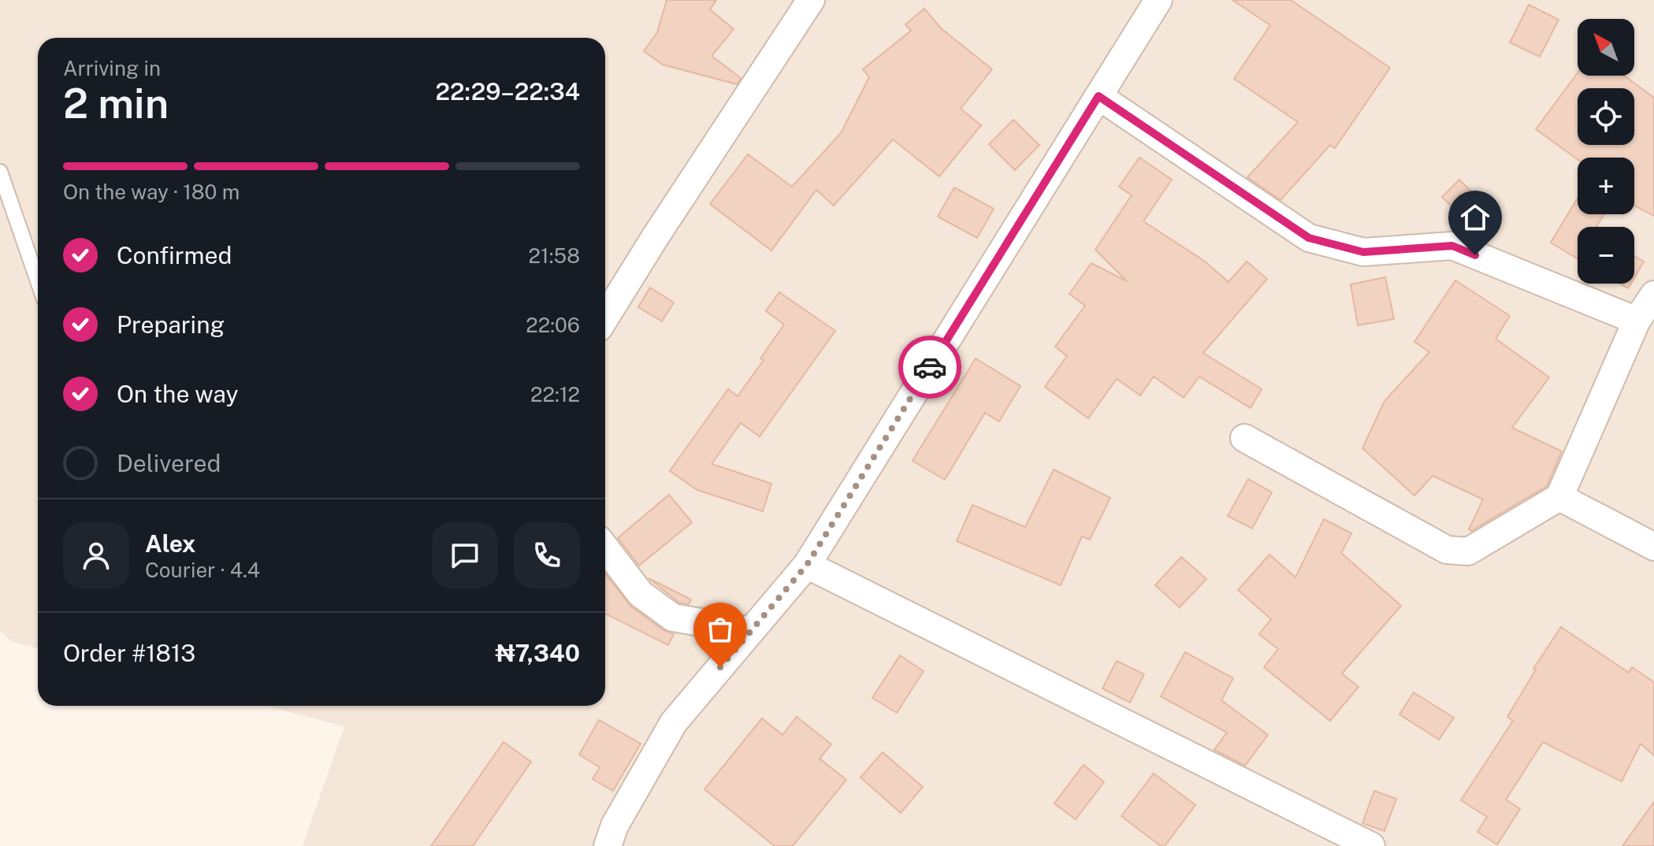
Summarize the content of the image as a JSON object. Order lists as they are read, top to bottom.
{
  "north": "top left",
  "page": {
    "map_buttons": ["+", "−"],
    "heading": ["2 min", "Arriving in", "22:29–22:34"],
    "panel": [
      "Alex",
      "Courier · 4.4",
      "Order #1813",
      "₦7,340"
    ],
    "bar": "On the way · 180 m",
    "list": [
      ["Confirmed", "21:58"],
      ["Preparing", "22:06"],
      ["On the way", "22:12"],
      "Delivered"
    ]
  }
}
